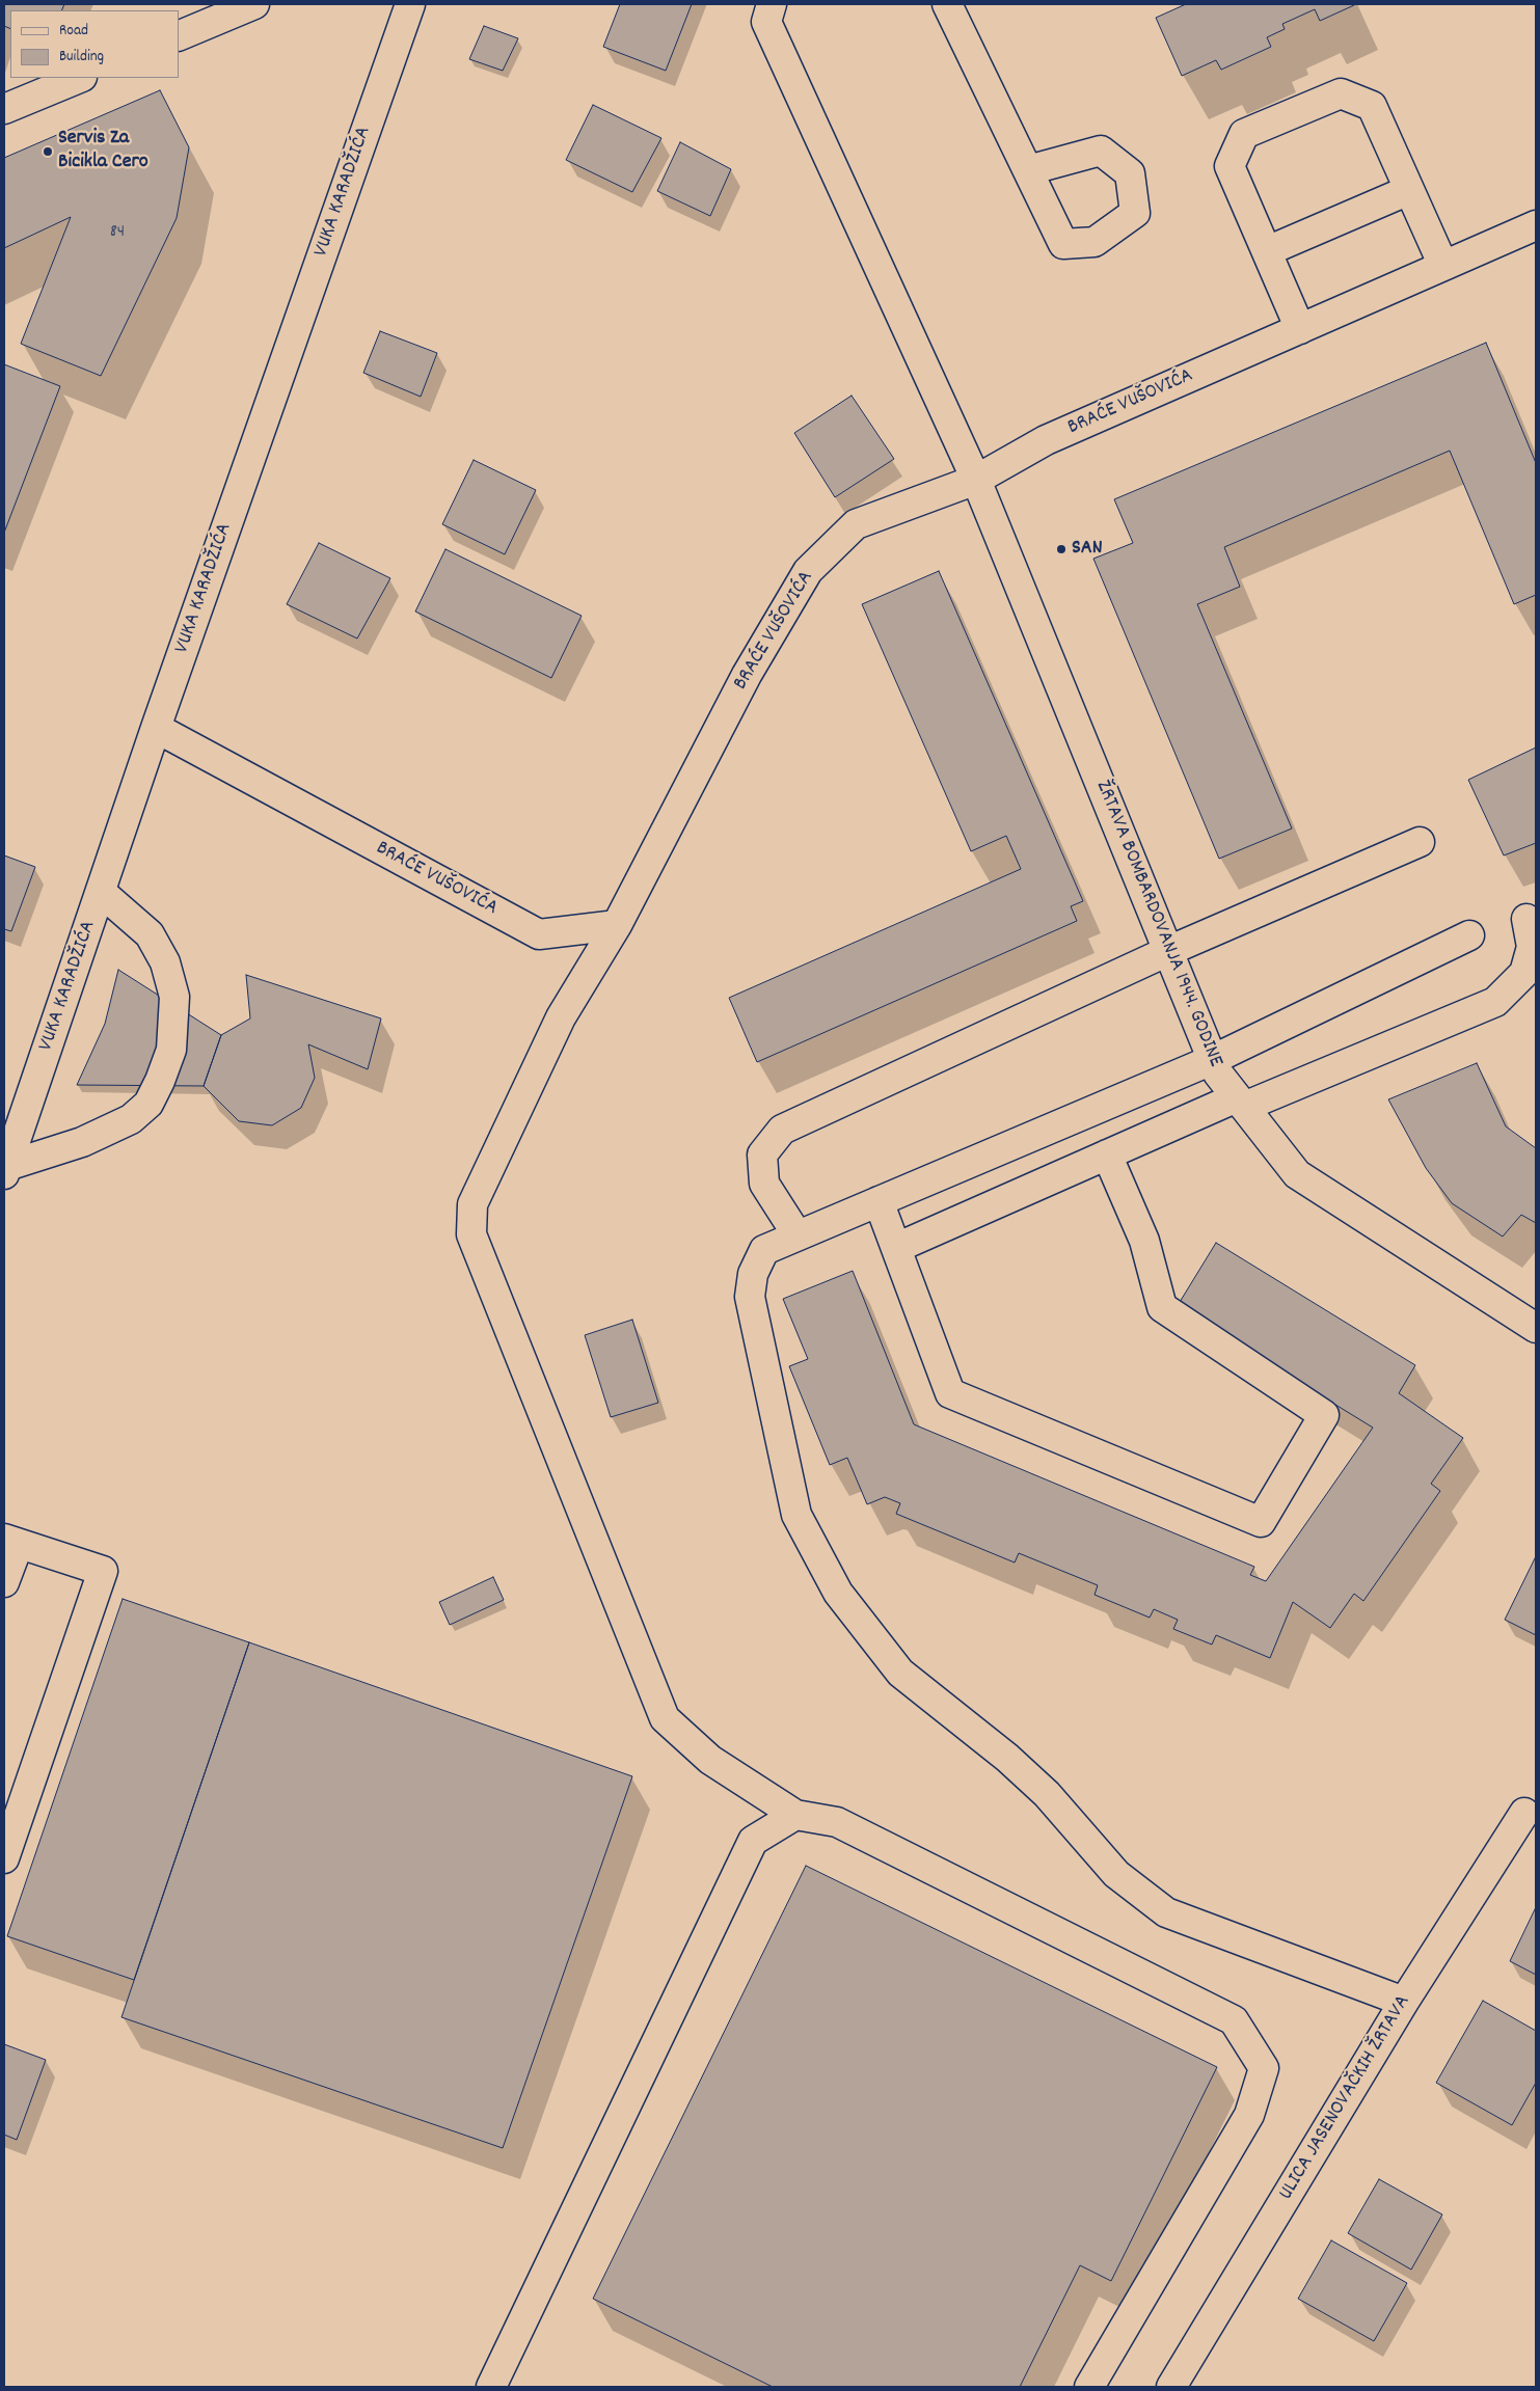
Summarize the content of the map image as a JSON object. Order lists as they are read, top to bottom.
{
  "streets": {
    "street": [
      "VUKA KARADŽIĆA",
      "BRAĆE VUŠOVIĆA",
      "ŽRTAVA BOMBARDOVANJA 1944. GODINE",
      "ULICA JASENOVAČKIH ŽRTAVA"
    ]
  },
  "crossings": [
    ["VUKA KARADŽIĆA", "BRAĆE VUŠOVIĆA"],
    ["BRAĆE VUŠOVIĆA", "ŽRTAVA BOMBARDOVANJA 1944. GODINE"]
  ],
  "places": ["Servis Za Bicikla Cero", "SAN"],
  "house_numbers": ["84"],
  "legend": ["Road", "Building"]
}
